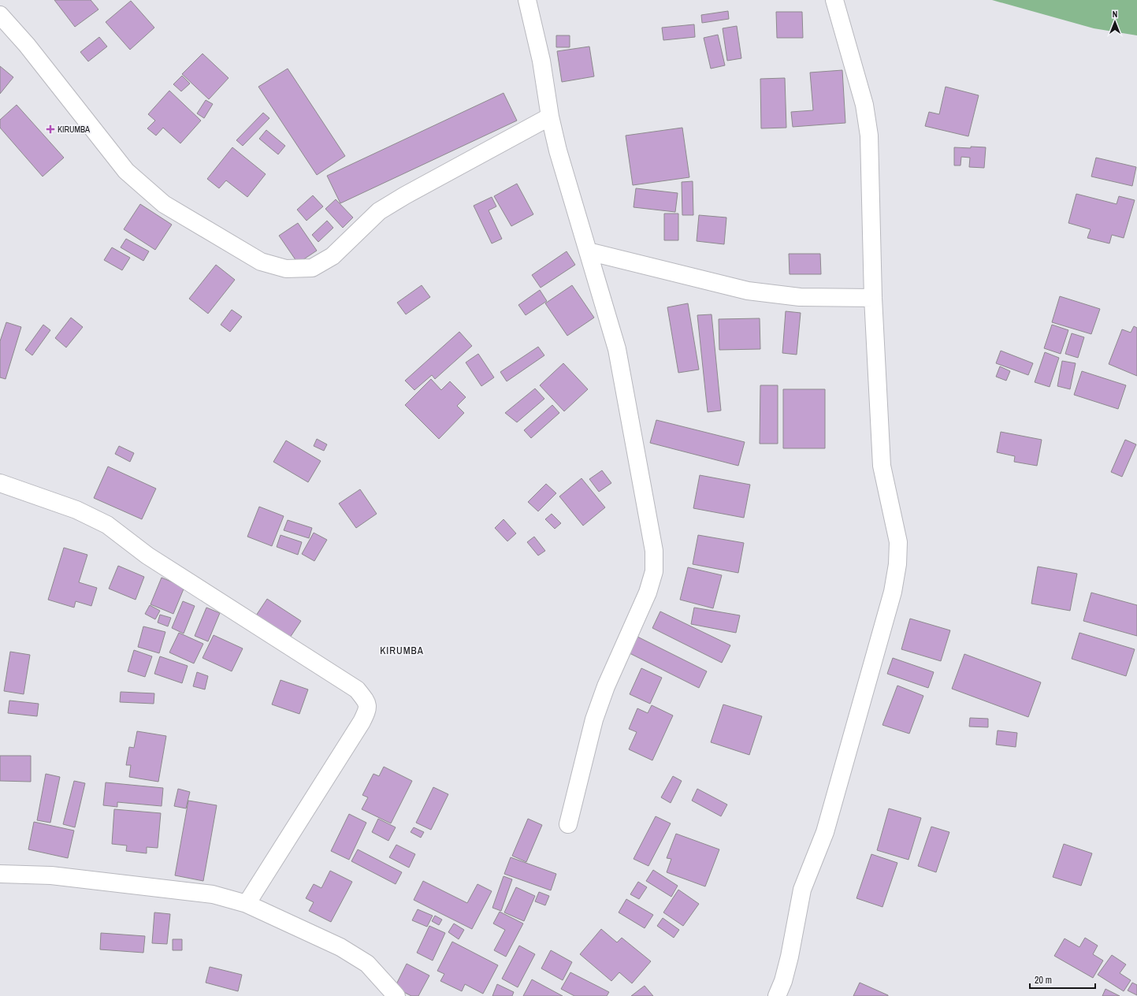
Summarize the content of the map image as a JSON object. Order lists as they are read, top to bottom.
{
  "districts": ["KIRUMBA"],
  "places": {
    "health": ["KIRUMBA"]
  },
  "scale_bar": "20 m",
  "north": "top"
}
